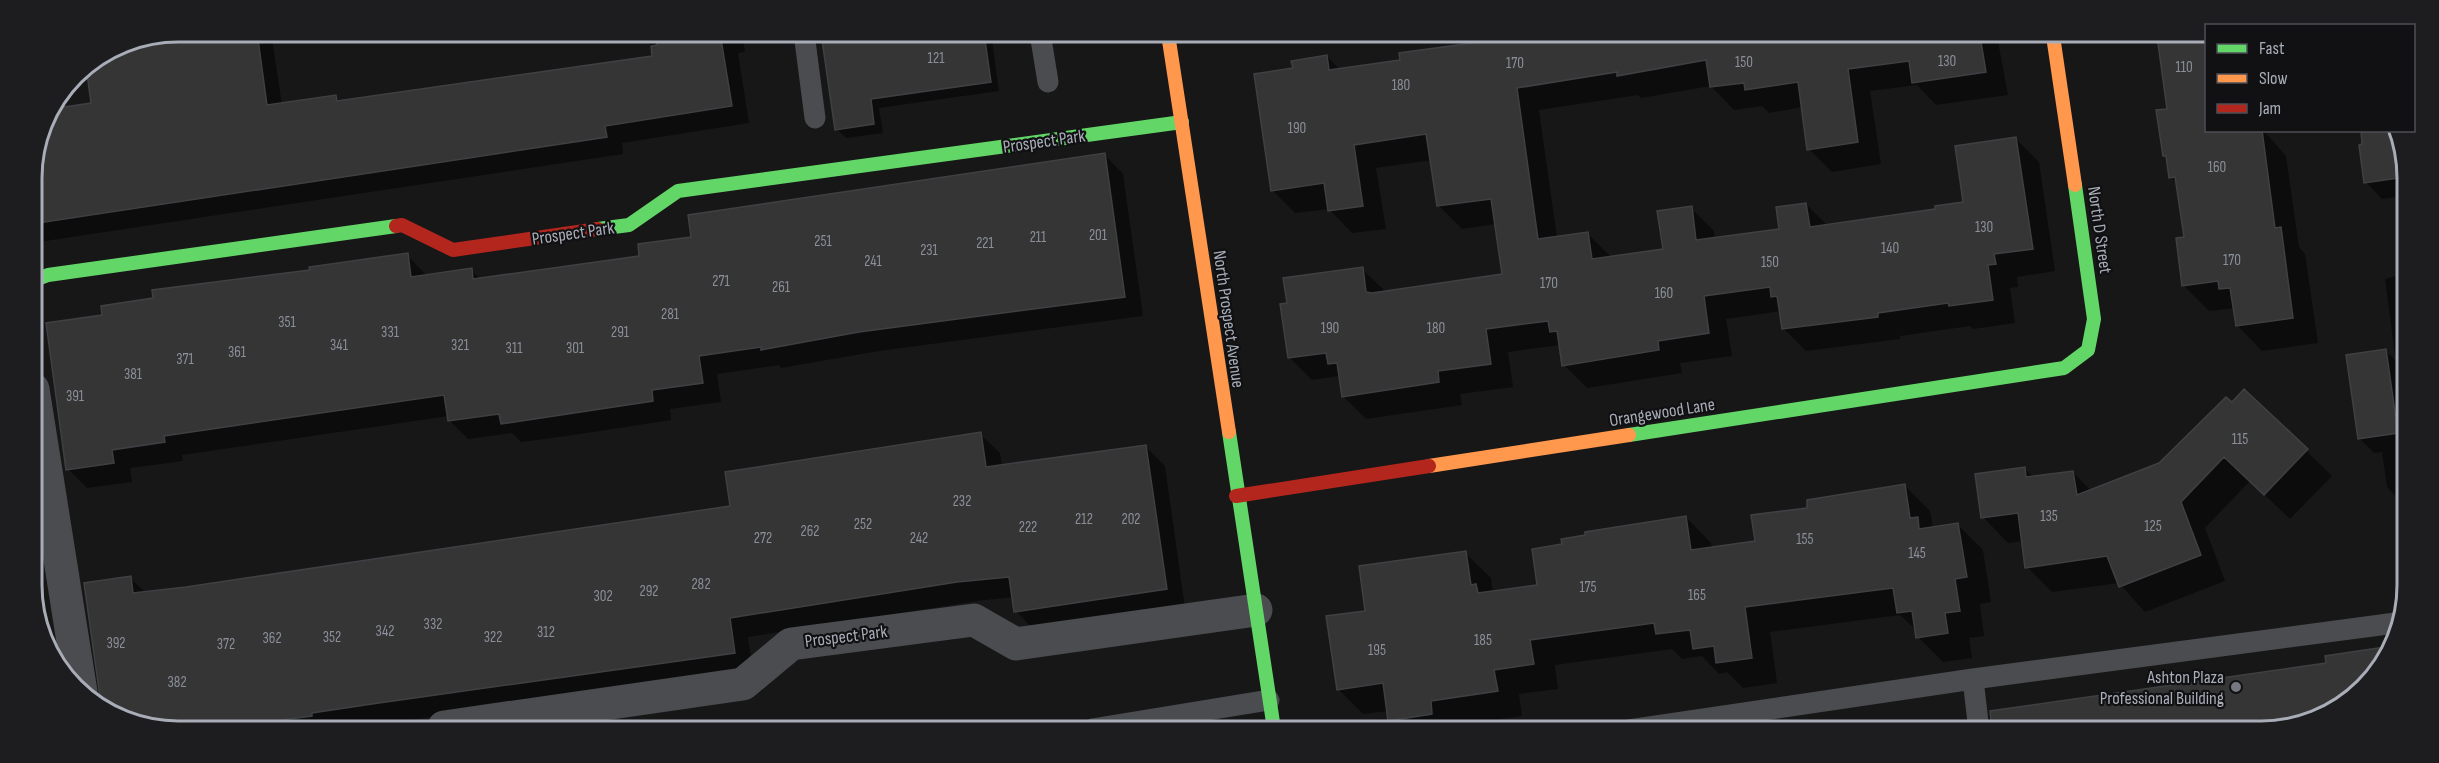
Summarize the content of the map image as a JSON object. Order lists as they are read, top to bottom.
{
  "streets": {
    "street": [
      "Prospect Park",
      "North D Street",
      "North Prospect Avenue",
      "Orangewood Lane"
    ]
  },
  "crossings": [
    ["Prospect Park", "North Prospect Avenue"],
    ["North D Street", "Orangewood Lane"],
    ["North Prospect Avenue", "Orangewood Lane"]
  ],
  "places": ["Ashton Plaza Professional Building"],
  "house_numbers": [
    "121",
    "130",
    "150",
    "170",
    "110",
    "180",
    "190",
    "160",
    "130",
    "201",
    "211",
    "251",
    "221",
    "140",
    "231",
    "170",
    "241",
    "150",
    "271",
    "170",
    "261",
    "160",
    "281",
    "351",
    "190",
    "180",
    "331",
    "291",
    "341",
    "321",
    "311",
    "301",
    "361",
    "371",
    "381",
    "391",
    "115",
    "232",
    "135",
    "212",
    "202",
    "252",
    "125",
    "222",
    "262",
    "272",
    "242",
    "155",
    "145",
    "282",
    "175",
    "292",
    "165",
    "302",
    "332",
    "342",
    "312",
    "352",
    "322",
    "362",
    "185",
    "392",
    "372",
    "195",
    "382"
  ],
  "legend": ["Fast", "Slow", "Jam"]
}
